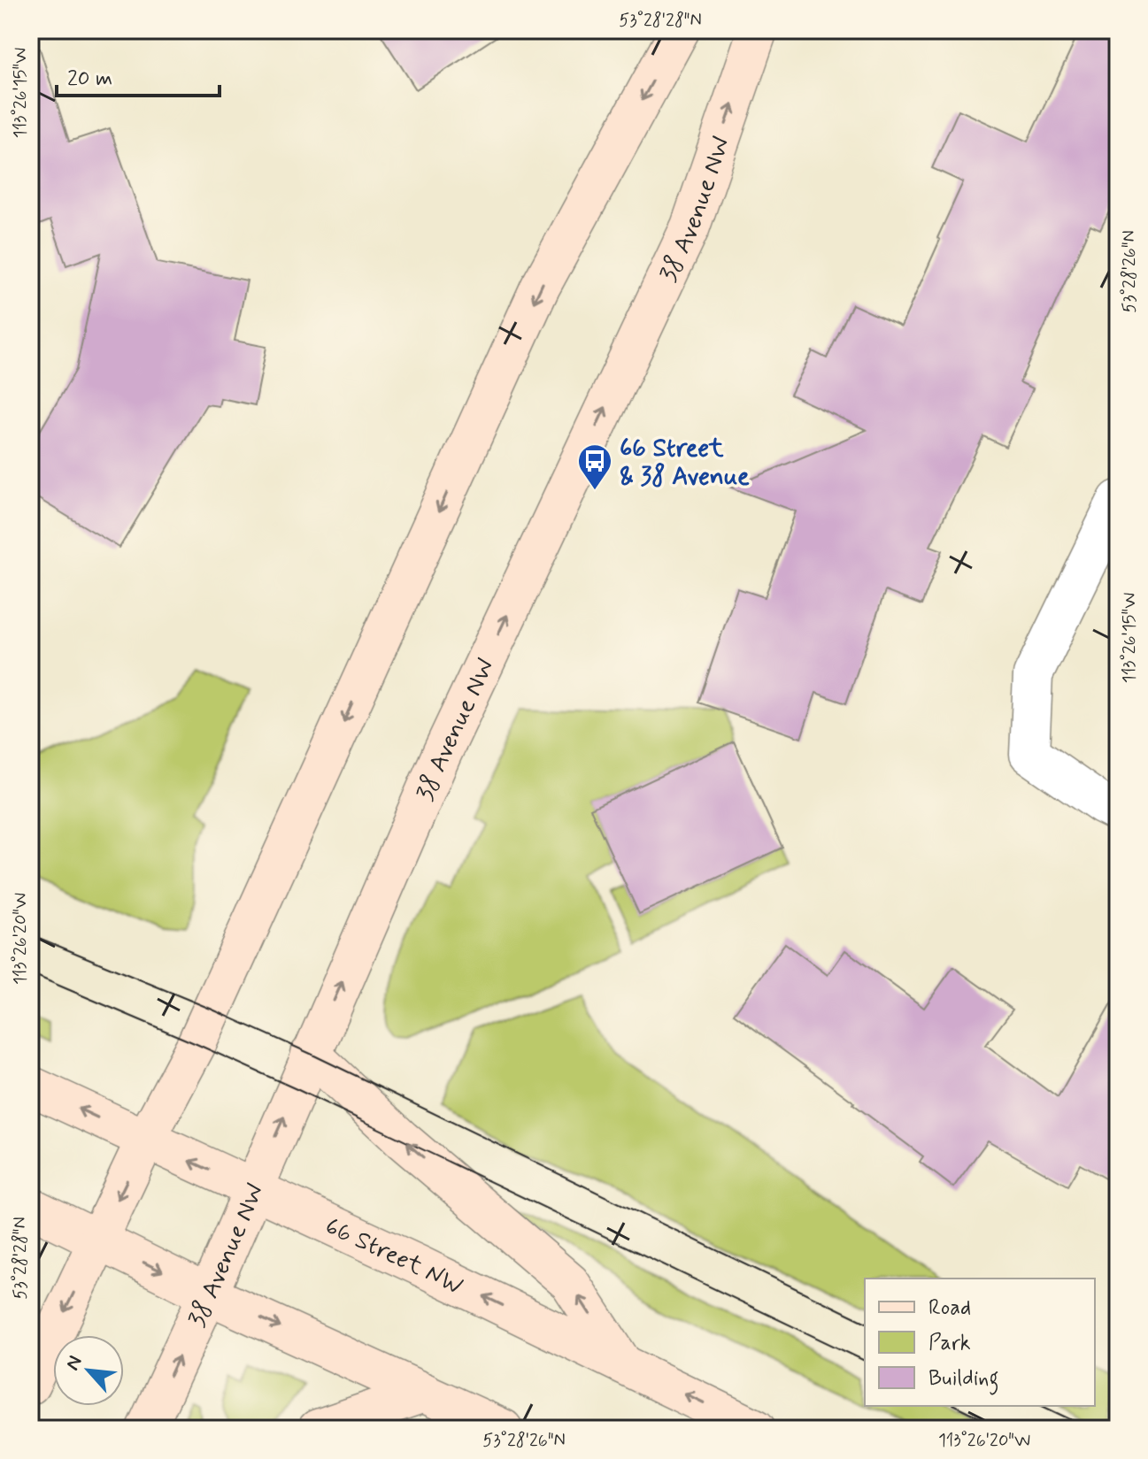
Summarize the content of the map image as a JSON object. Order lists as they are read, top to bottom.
{
  "streets": {
    "street": ["38 Avenue NW", "66 Street NW"]
  },
  "crossings": [
    ["38 Avenue NW", "66 Street NW"]
  ],
  "places": {
    "bus stop": ["66 Street & 38 Avenue"]
  },
  "legend": ["Road", "Park", "Building"],
  "scale_bar": "20 m",
  "north": "top left",
  "coordinates": [
    "53°28'28\"N",
    "113°26'15\"W",
    "53°28'26\"N",
    "113°26'20\"W"
  ]
}
